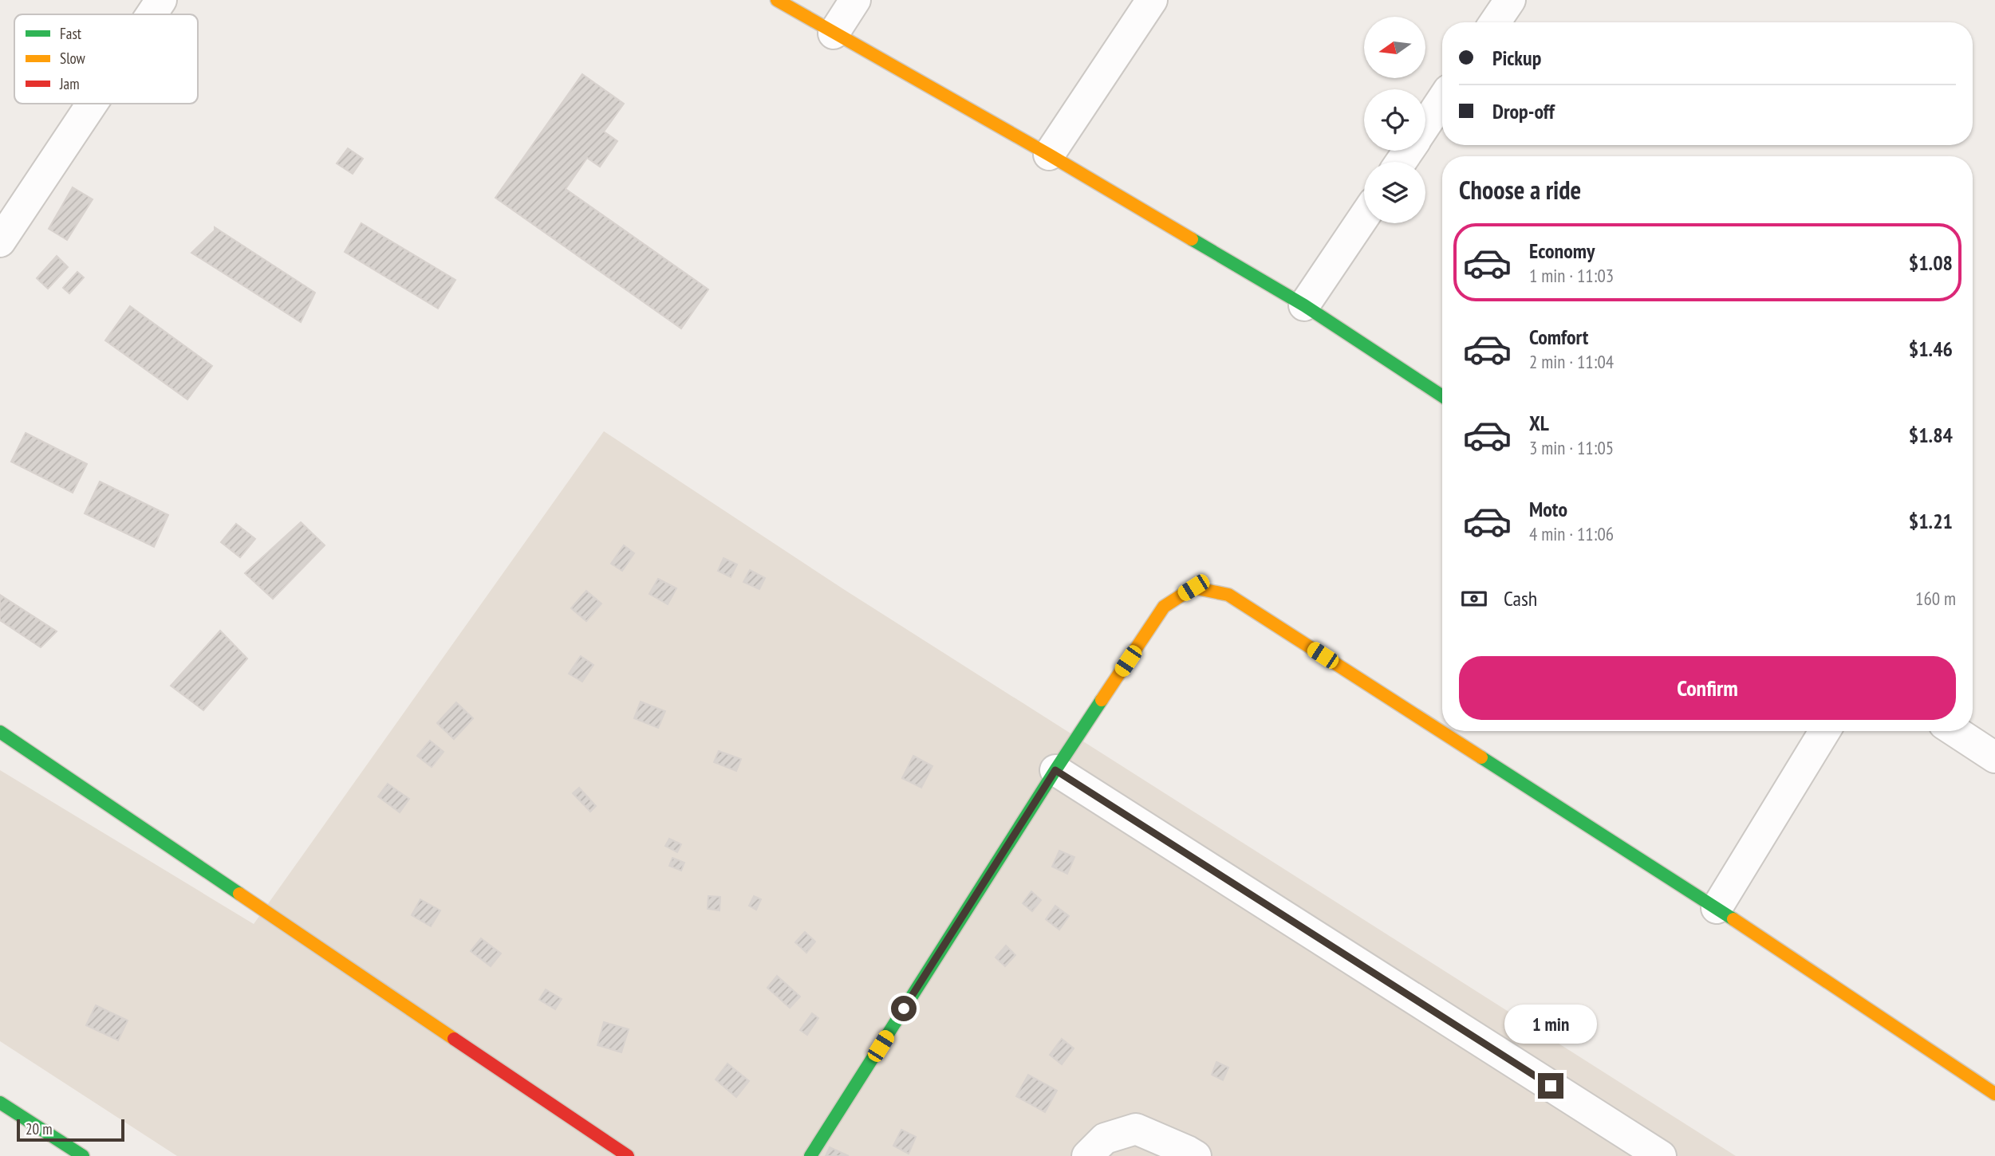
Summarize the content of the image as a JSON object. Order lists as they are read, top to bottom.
{
  "legend": ["Fast", "Slow", "Jam"],
  "scale_bar": "20 m",
  "north": "left",
  "page": {
    "banner": ["Pickup", "Drop-off"],
    "heading": "Choose a ride",
    "list": [
      {
        "name": "Economy",
        "note": "1 min · 11:03",
        "value": "$1.08"
      },
      {
        "name": "Comfort",
        "note": "2 min · 11:04",
        "value": "$1.46"
      },
      {
        "name": "XL",
        "note": "3 min · 11:05",
        "value": "$1.84"
      },
      {
        "name": "Moto",
        "note": "4 min · 11:06",
        "value": "$1.21"
      }
    ],
    "pay": ["Cash", "160 m"],
    "buttons": "Confirm",
    "bubble": "1 min",
    "scale": "20 m"
  }
}
